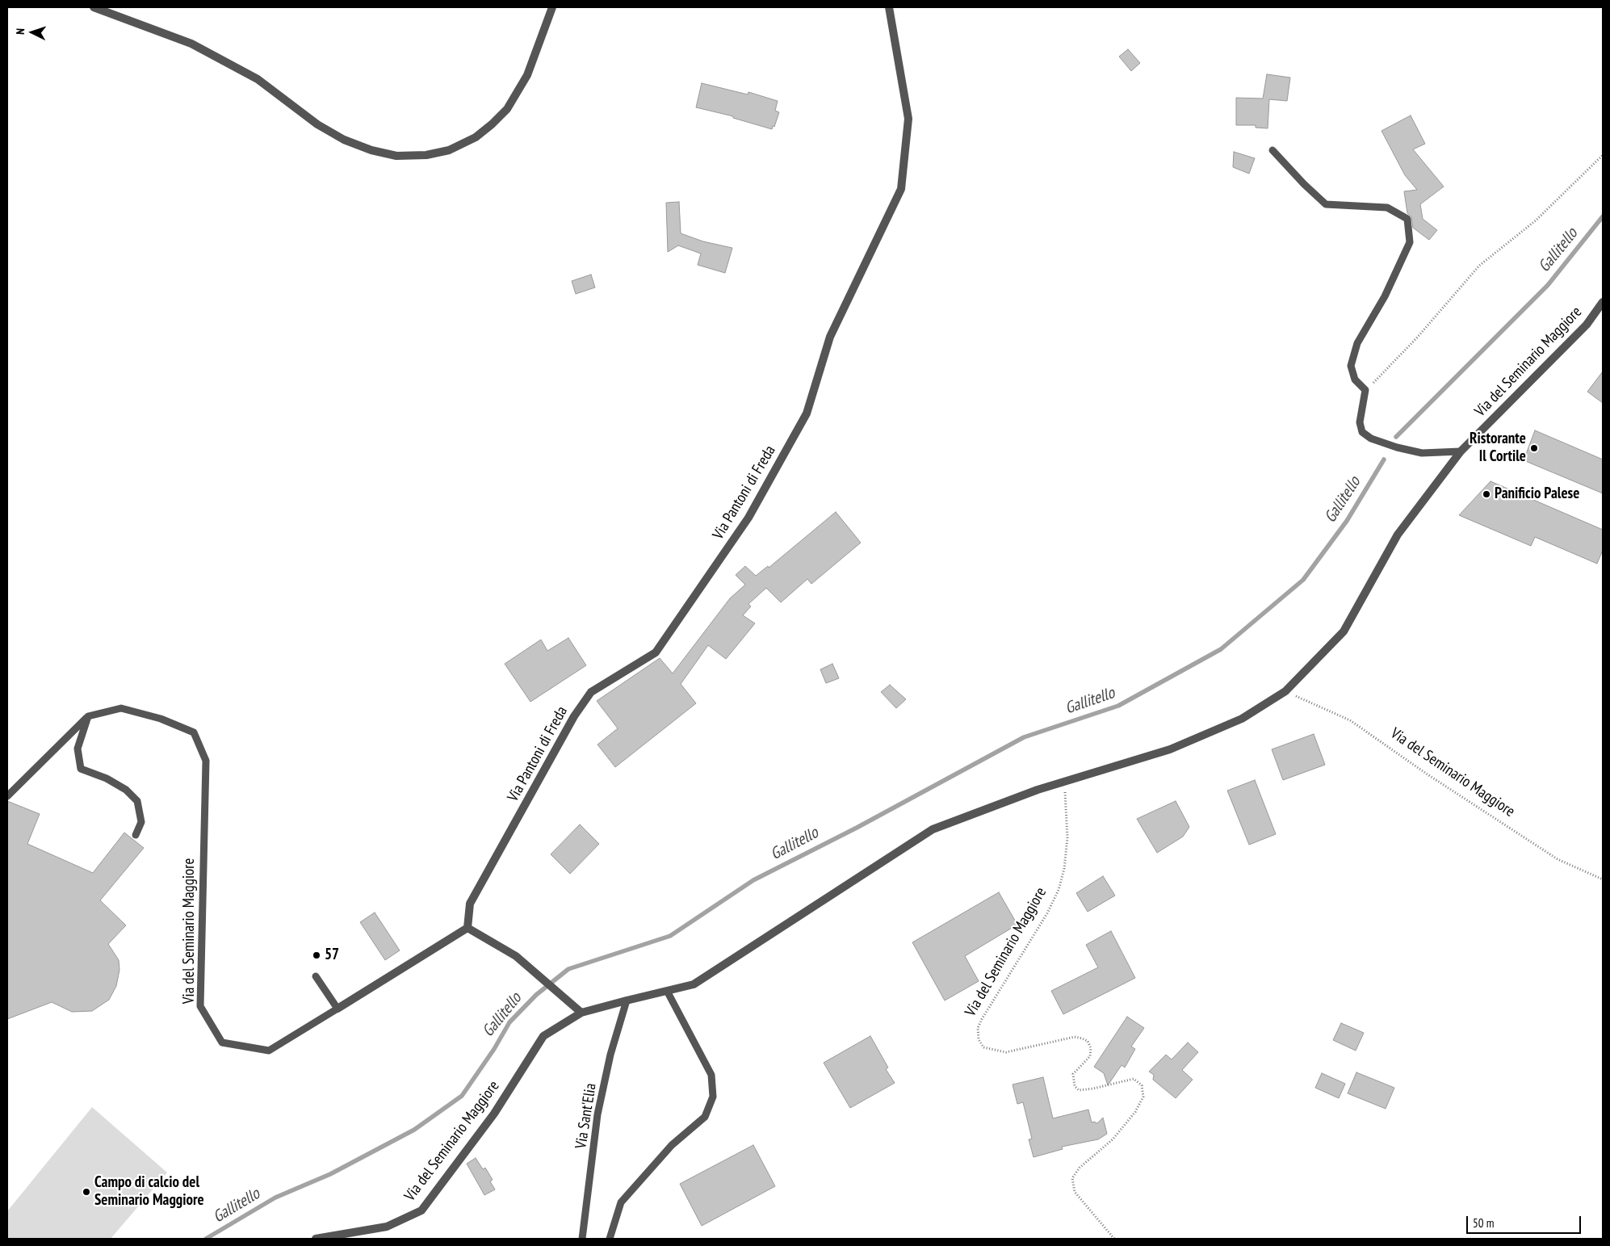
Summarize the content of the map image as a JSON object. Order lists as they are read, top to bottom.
{
  "streets": {
    "street": ["Via del Seminario Maggiore", "Via Pantoni di Freda"],
    "lane": ["Via Sant'Elia"]
  },
  "crossings": [
    ["Via del Seminario Maggiore", "Via Pantoni di Freda"],
    ["Via del Seminario Maggiore", "Via Sant'Elia"]
  ],
  "water": ["Gallitello"],
  "places": [
    "Ristorante Il Cortile",
    "Panificio Palese",
    "57",
    "Campo di calcio del Seminario Maggiore"
  ],
  "scale_bar": "50 m",
  "north": "left"
}
